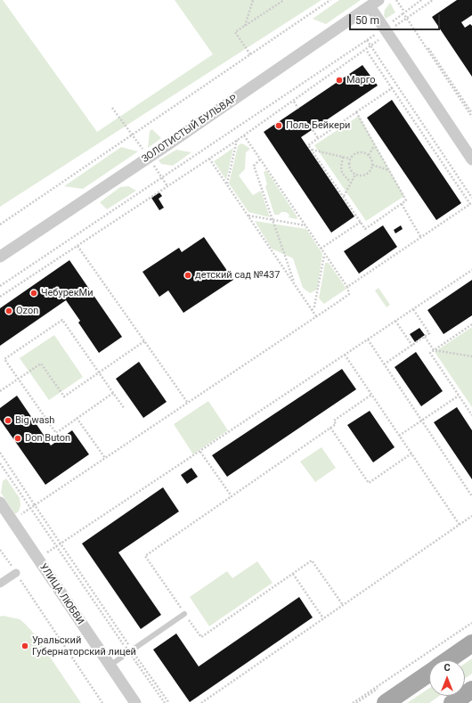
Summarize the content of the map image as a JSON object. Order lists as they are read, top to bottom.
{
  "streets": {
    "street": ["ЗОЛОТИСТЫЙ БУЛЬВАР", "УЛИЦА ЛЮБВИ"]
  },
  "places": [
    "Марго",
    "Поль Бейкери",
    "детский сад №437",
    "ЧебурекМи",
    "Ozon",
    "Big wash",
    "Don Buton",
    "Уральский Губернаторский лицей"
  ],
  "scale_bar": "50 m",
  "north": "top"
}
